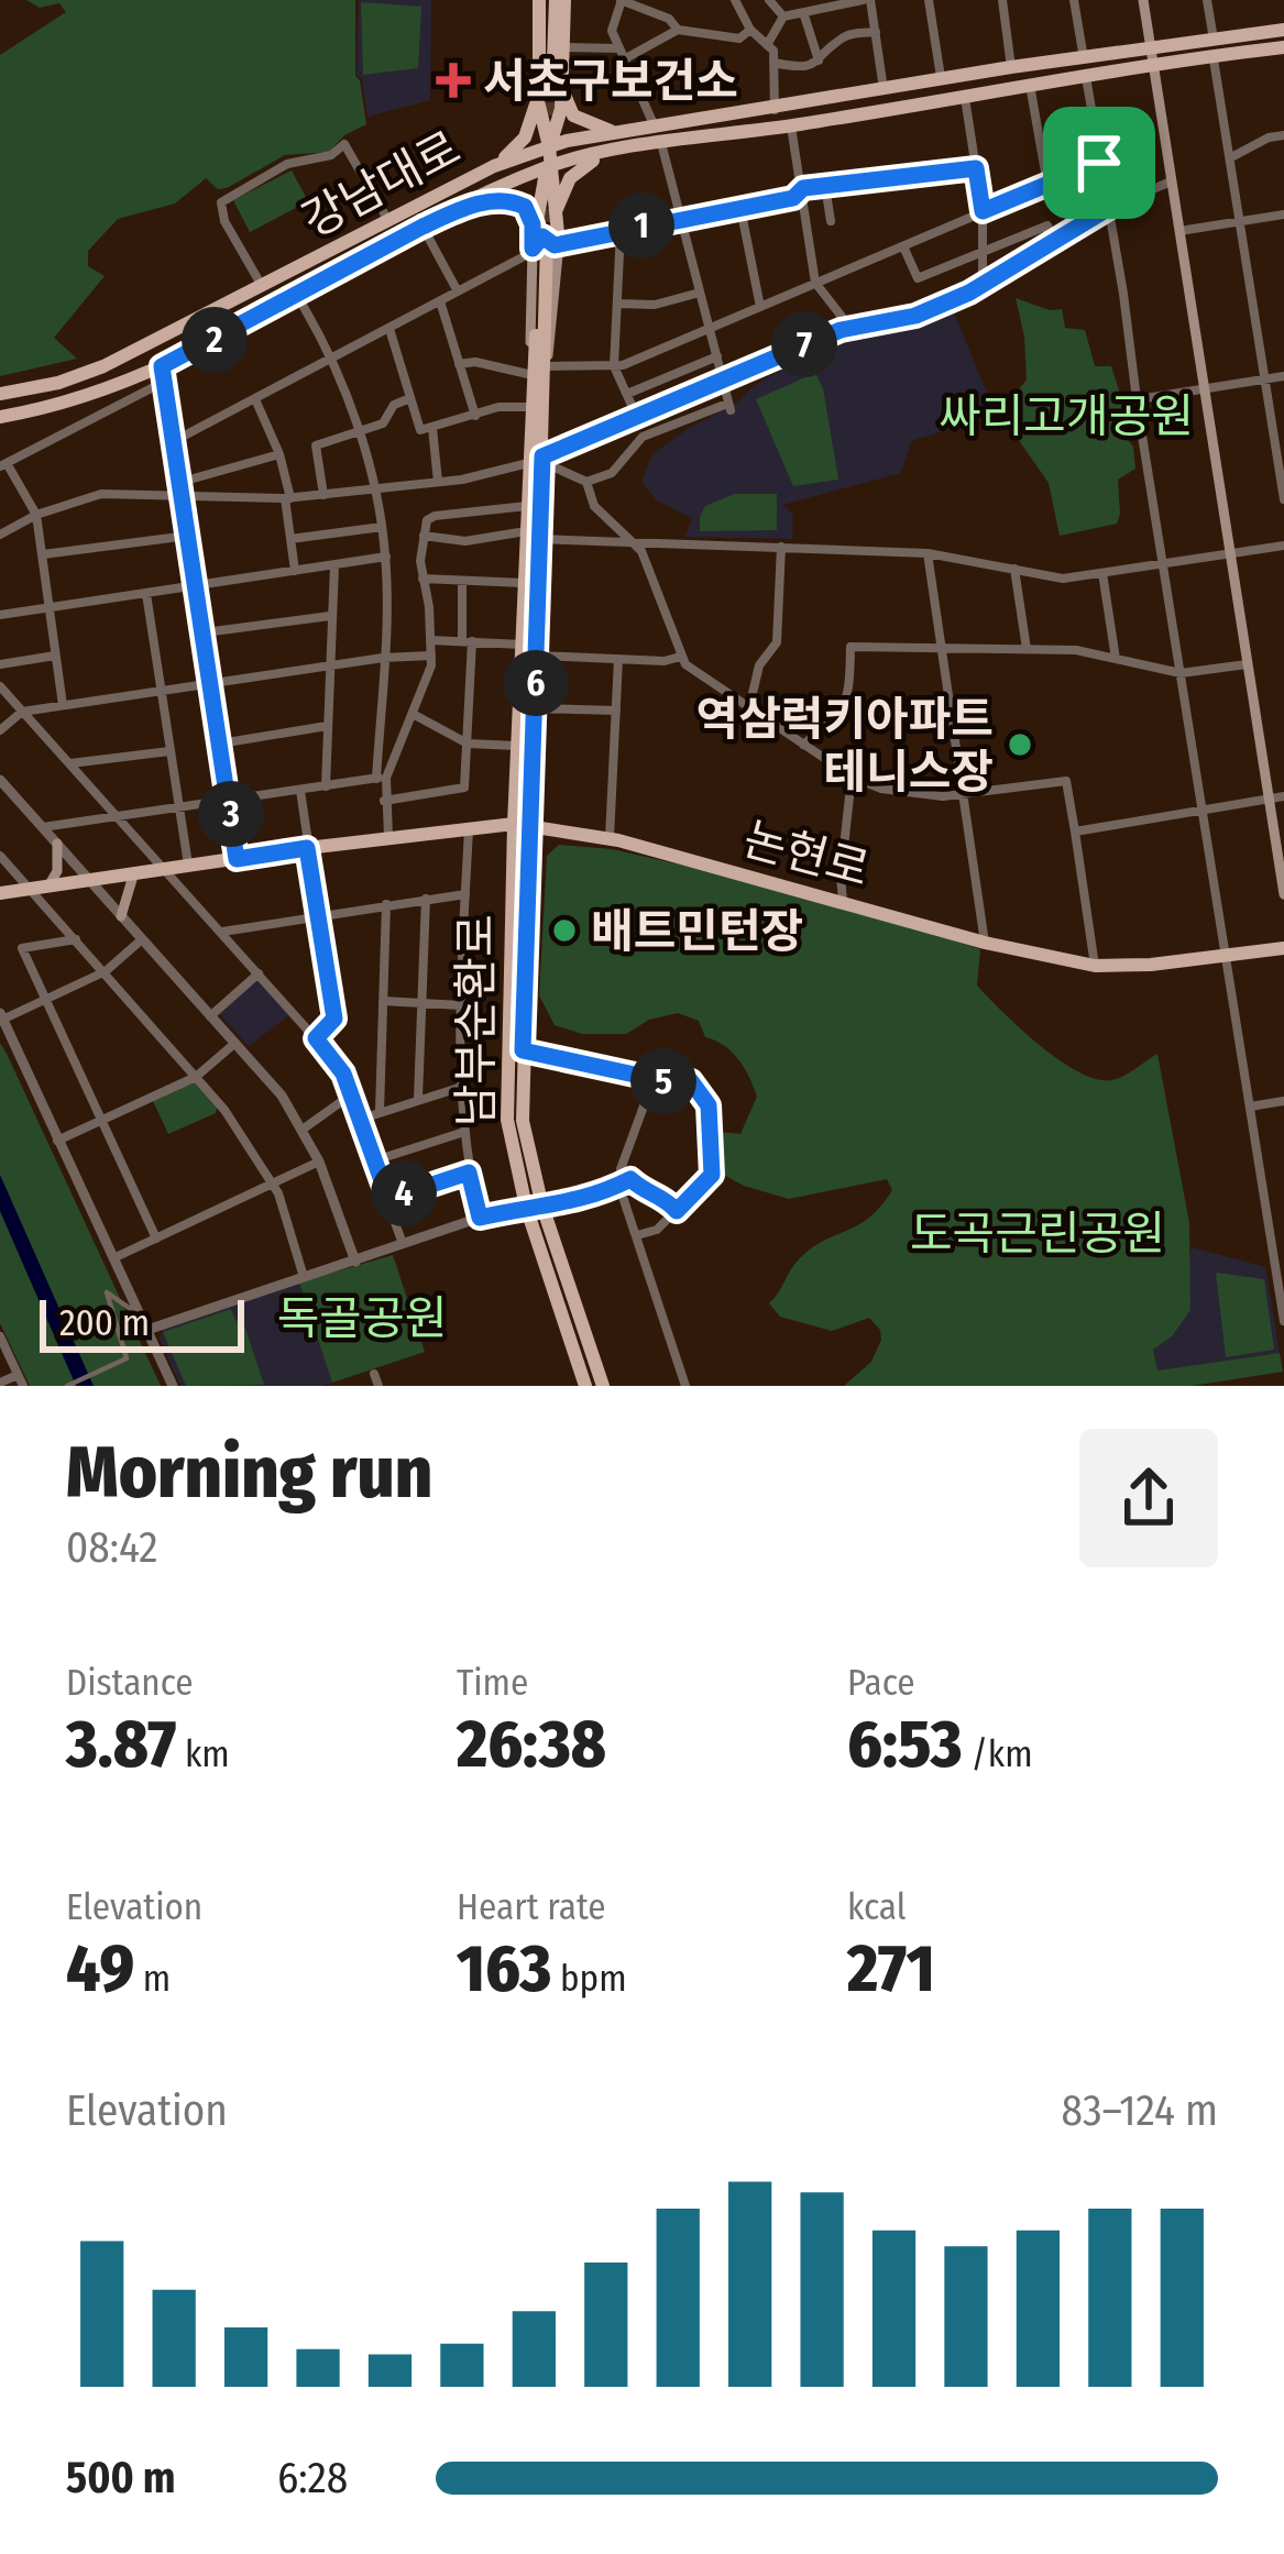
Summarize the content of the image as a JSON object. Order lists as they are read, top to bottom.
{
  "streets": {
    "main road": ["강남대로", "논현로", "남부순환로"]
  },
  "crossings": [
    ["논현로", "남부순환로"]
  ],
  "parks": ["싸리고개공원", "도곡근린공원", "독골공원"],
  "places": {
    "health": ["서초구보건소"],
    "other": ["역삼럭키아파트 테니스장", "배트민턴장"]
  },
  "scale_bar": "200 m",
  "page": {
    "pins": [
      "1",
      "2",
      "7",
      "6",
      "3",
      "5",
      "4"
    ],
    "scale": "200 m",
    "heading": ["Morning run", "08:42"],
    "stats": [
      ["Distance", "3.87 km"],
      ["Time", "26:38"],
      ["Pace", "6:53 /km"],
      ["Elevation", "49 m"],
      ["Heart rate", "163 bpm"],
      ["kcal", "271"]
    ],
    "chart": ["Elevation", "83–124 m"],
    "list": [
      {
        "name": "500 m",
        "note": "6:28"
      }
    ]
  }
}
